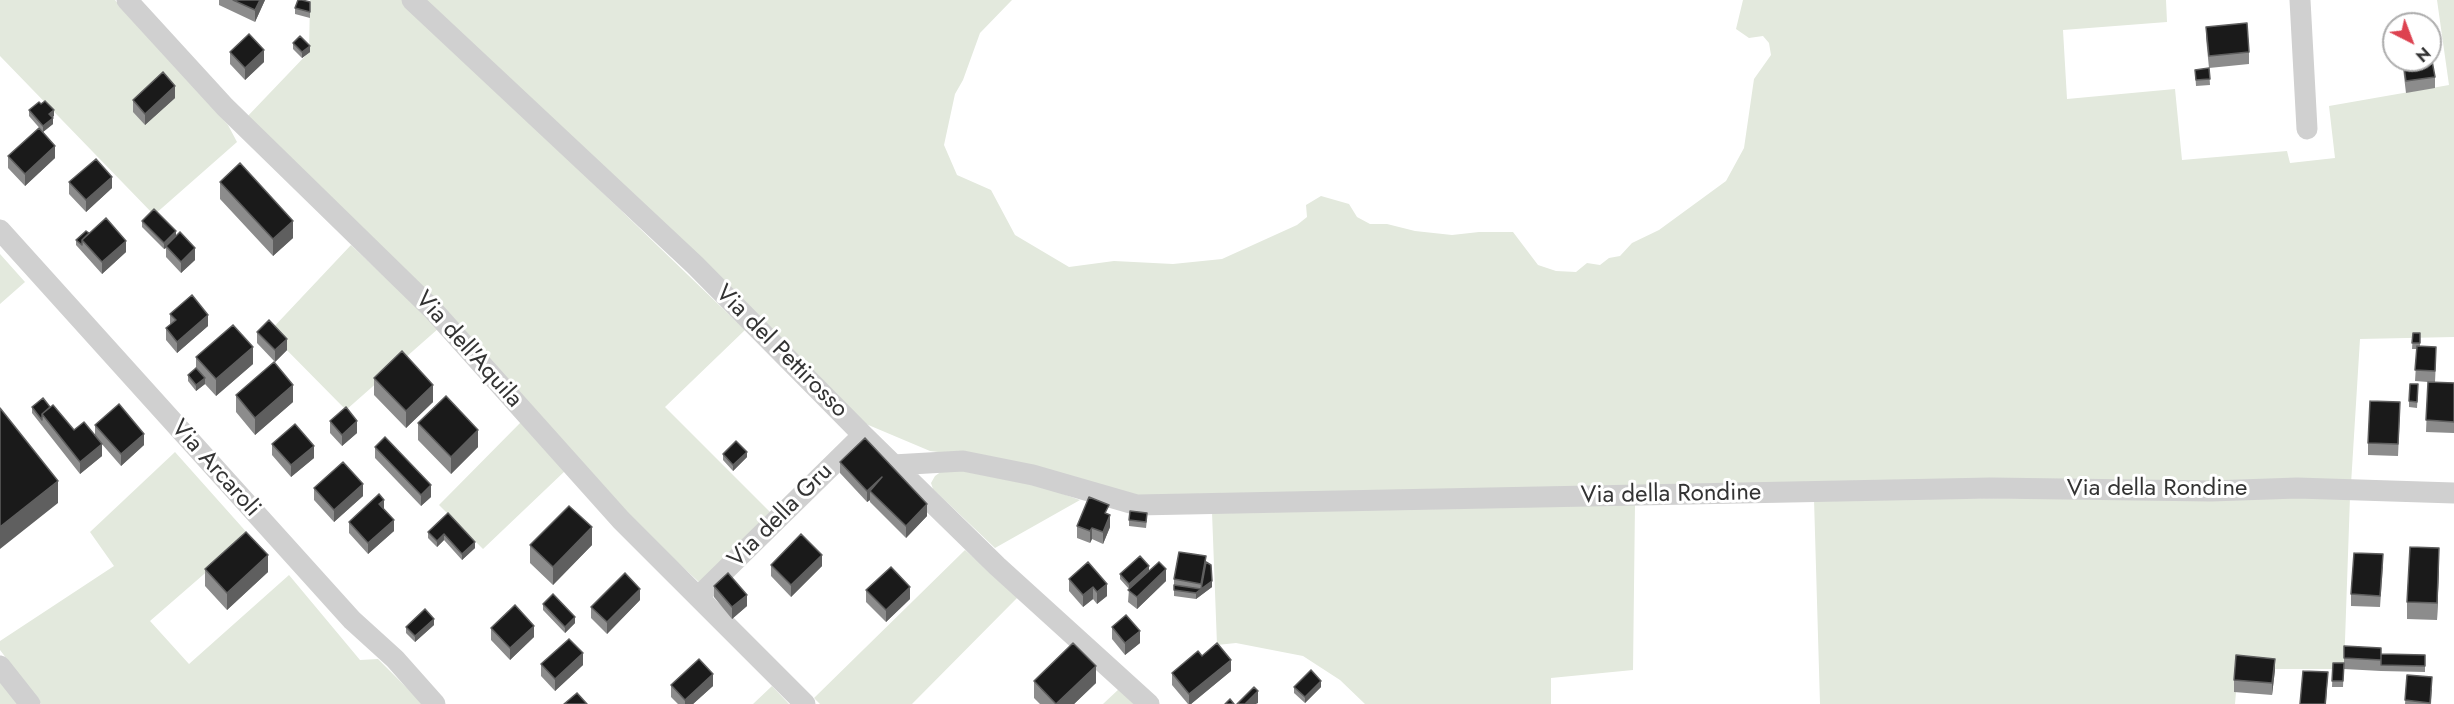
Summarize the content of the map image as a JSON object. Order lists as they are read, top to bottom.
{
  "streets": {
    "street": [
      "Via dell'Aquila",
      "Via del Pettirosso",
      "Via Arcaroli",
      "Via della Rondine",
      "Via della Gru"
    ]
  },
  "crossings": [
    ["Via dell'Aquila", "Via della Gru"],
    ["Via del Pettirosso", "Via della Rondine"],
    ["Via del Pettirosso", "Via della Gru"]
  ],
  "north": "bottom right"
}
